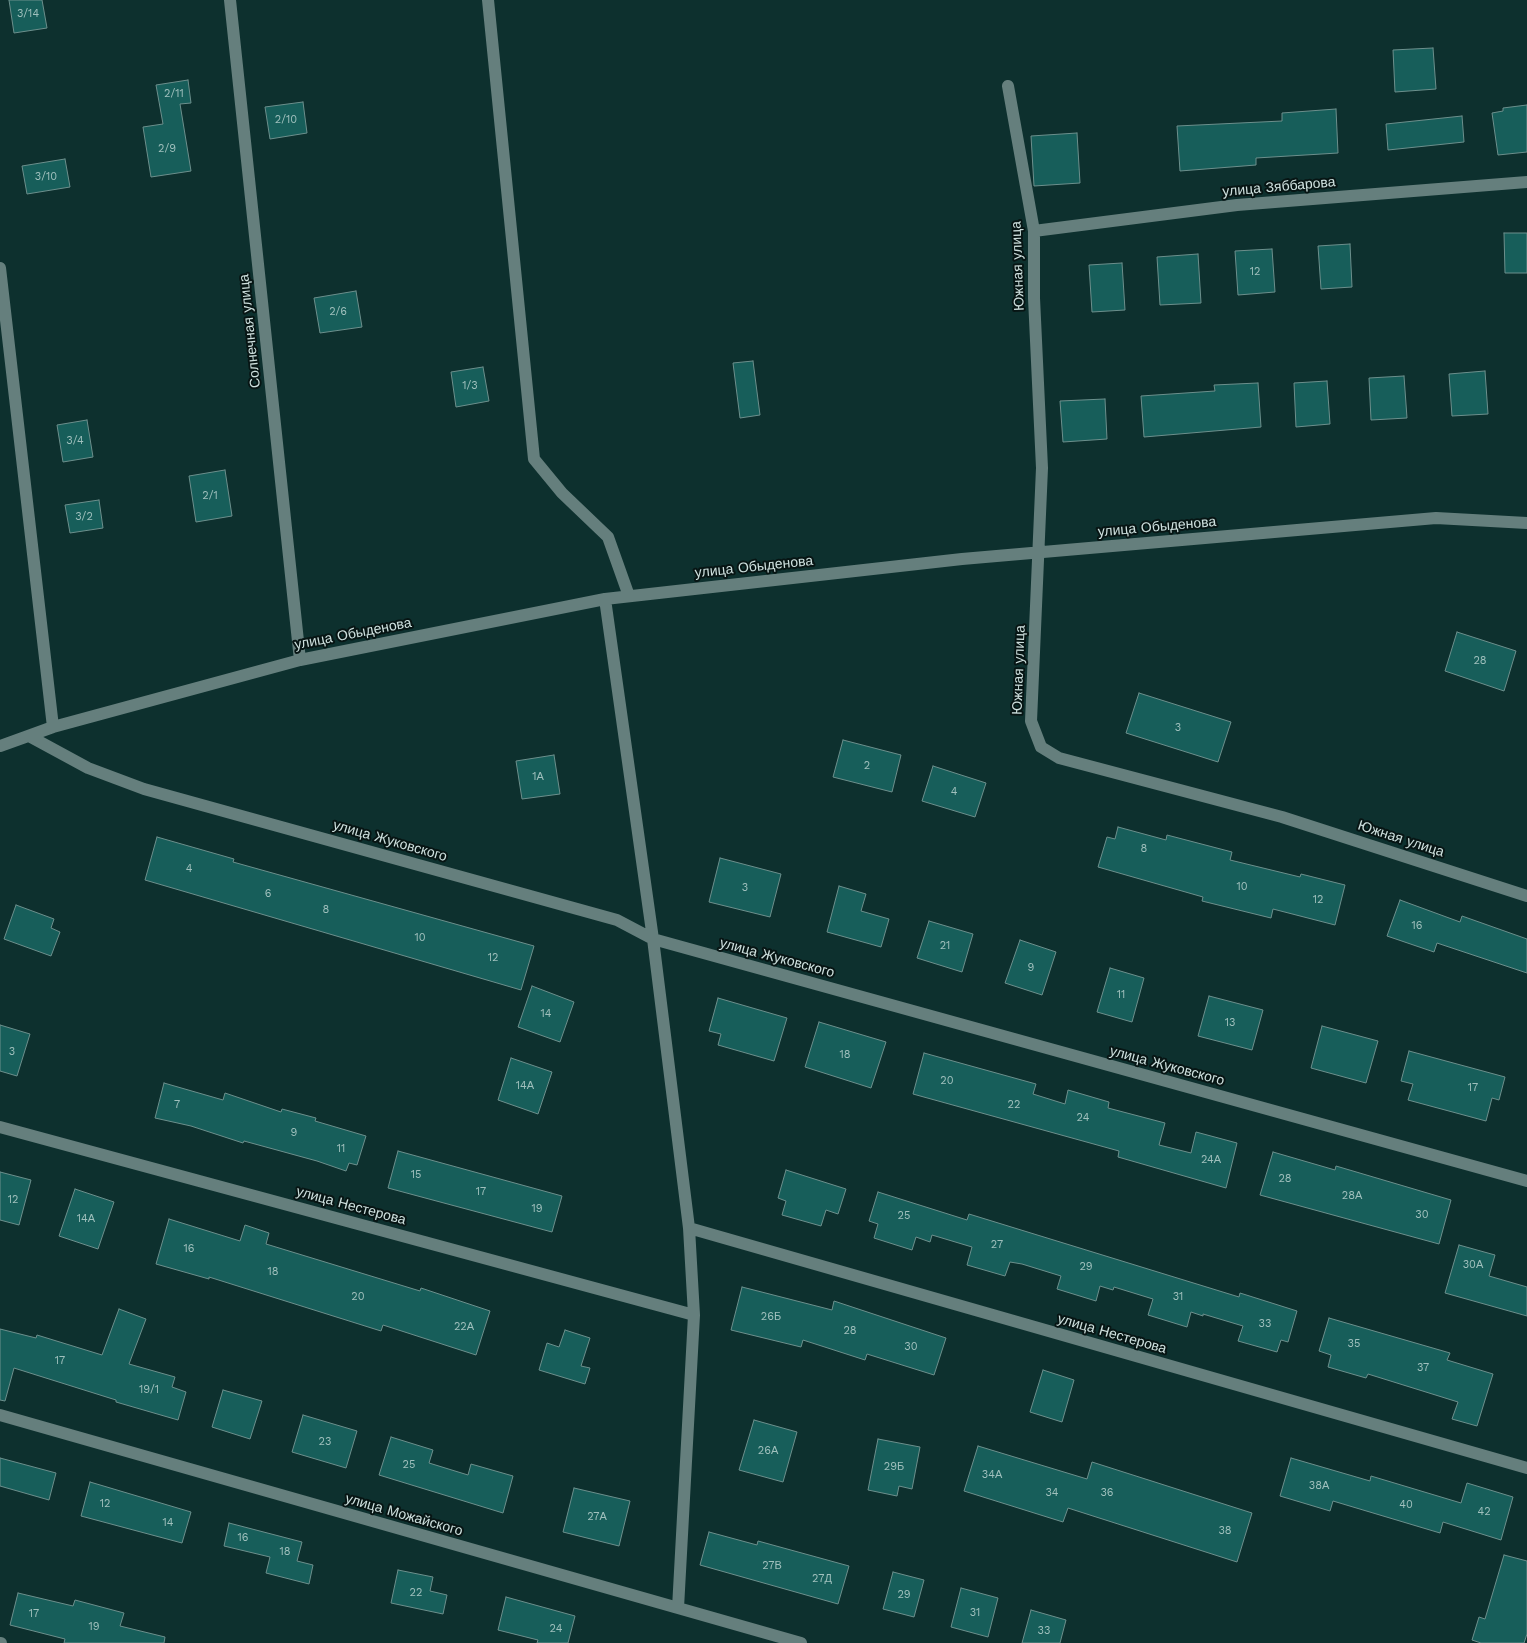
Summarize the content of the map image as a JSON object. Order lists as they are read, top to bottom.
{
  "streets": {
    "street": [
      "улица Зяббарова",
      "Южная улица",
      "Солнечная улица",
      "улица Обыденова",
      "улица Жуковского",
      "улица Нестерова",
      "улица Можайского"
    ]
  },
  "crossings": [
    ["улица Зяббарова", "Южная улица"],
    ["Южная улица", "улица Обыденова"],
    ["Солнечная улица", "улица Обыденова"],
    ["улица Обыденова", "улица Жуковского"]
  ],
  "house_numbers": [
    "3/14",
    "2/11",
    "2/10",
    "2/9",
    "3/10",
    "12",
    "2/6",
    "1/3",
    "3/4",
    "2/1",
    "3/2",
    "28",
    "3",
    "2",
    "1А",
    "4",
    "8",
    "4",
    "10",
    "3",
    "6",
    "12",
    "8",
    "16",
    "10",
    "21",
    "12",
    "9",
    "11",
    "14",
    "13",
    "3",
    "18",
    "20",
    "14А",
    "17",
    "7",
    "22",
    "24",
    "9",
    "11",
    "24А",
    "15",
    "28",
    "17",
    "28А",
    "12",
    "19",
    "30",
    "25",
    "14А",
    "27",
    "16",
    "30А",
    "29",
    "18",
    "20",
    "31",
    "26Б",
    "33",
    "22А",
    "28",
    "35",
    "30",
    "17",
    "37",
    "19/1",
    "23",
    "26А",
    "25",
    "29Б",
    "34А",
    "38А",
    "34",
    "36",
    "12",
    "40",
    "42",
    "27А",
    "14",
    "38",
    "16",
    "18",
    "27В",
    "27Д",
    "22",
    "29",
    "31",
    "17",
    "19",
    "24",
    "33"
  ]
}
